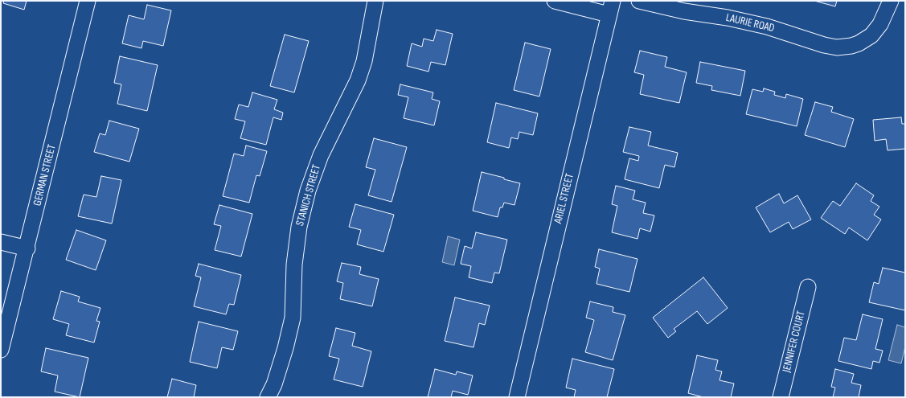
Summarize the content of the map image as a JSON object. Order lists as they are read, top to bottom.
{
  "streets": {
    "street": [
      "LAURIE ROAD",
      "GERMAN STREET",
      "STANICH STREET",
      "ARIEL STREET",
      "JENNIFER COURT"
    ]
  }
}
